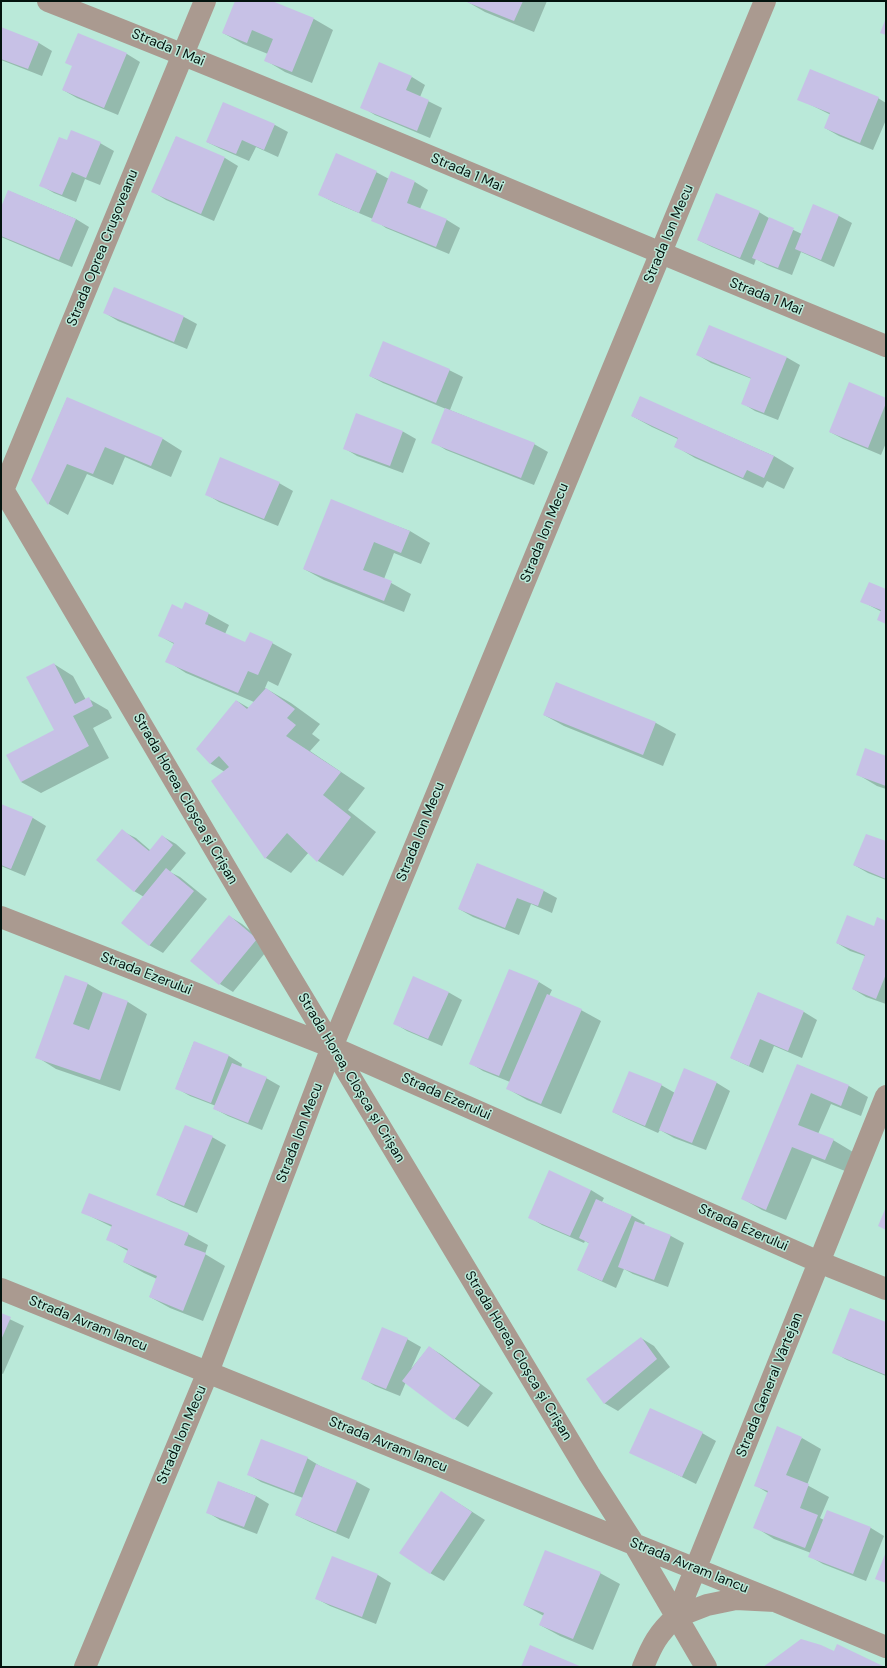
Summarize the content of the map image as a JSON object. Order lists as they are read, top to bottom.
{
  "streets": {
    "street": [
      "Strada 1 Mai",
      "Strada Ion Mecu",
      "Strada Oprea Crușoveanu",
      "Strada Horea, Cloșca și Crișan",
      "Strada Ezerului",
      "Strada Avram Iancu",
      "Strada General Vârtejan"
    ]
  },
  "crossings": [
    ["Strada 1 Mai", "Strada Ion Mecu"],
    ["Strada 1 Mai", "Strada Oprea Crușoveanu"],
    ["Strada Ion Mecu", "Strada Horea, Cloșca și Crișan"],
    ["Strada Ion Mecu", "Strada Ezerului"],
    ["Strada Ion Mecu", "Strada Avram Iancu"],
    ["Strada Oprea Crușoveanu", "Strada Horea, Cloșca și Crișan"],
    ["Strada Horea, Cloșca și Crișan", "Strada Ezerului"],
    ["Strada Horea, Cloșca și Crișan", "Strada Avram Iancu"],
    ["Strada Horea, Cloșca și Crișan", "Strada General Vârtejan"],
    ["Strada Ezerului", "Strada General Vârtejan"],
    ["Strada Avram Iancu", "Strada General Vârtejan"]
  ]
}
